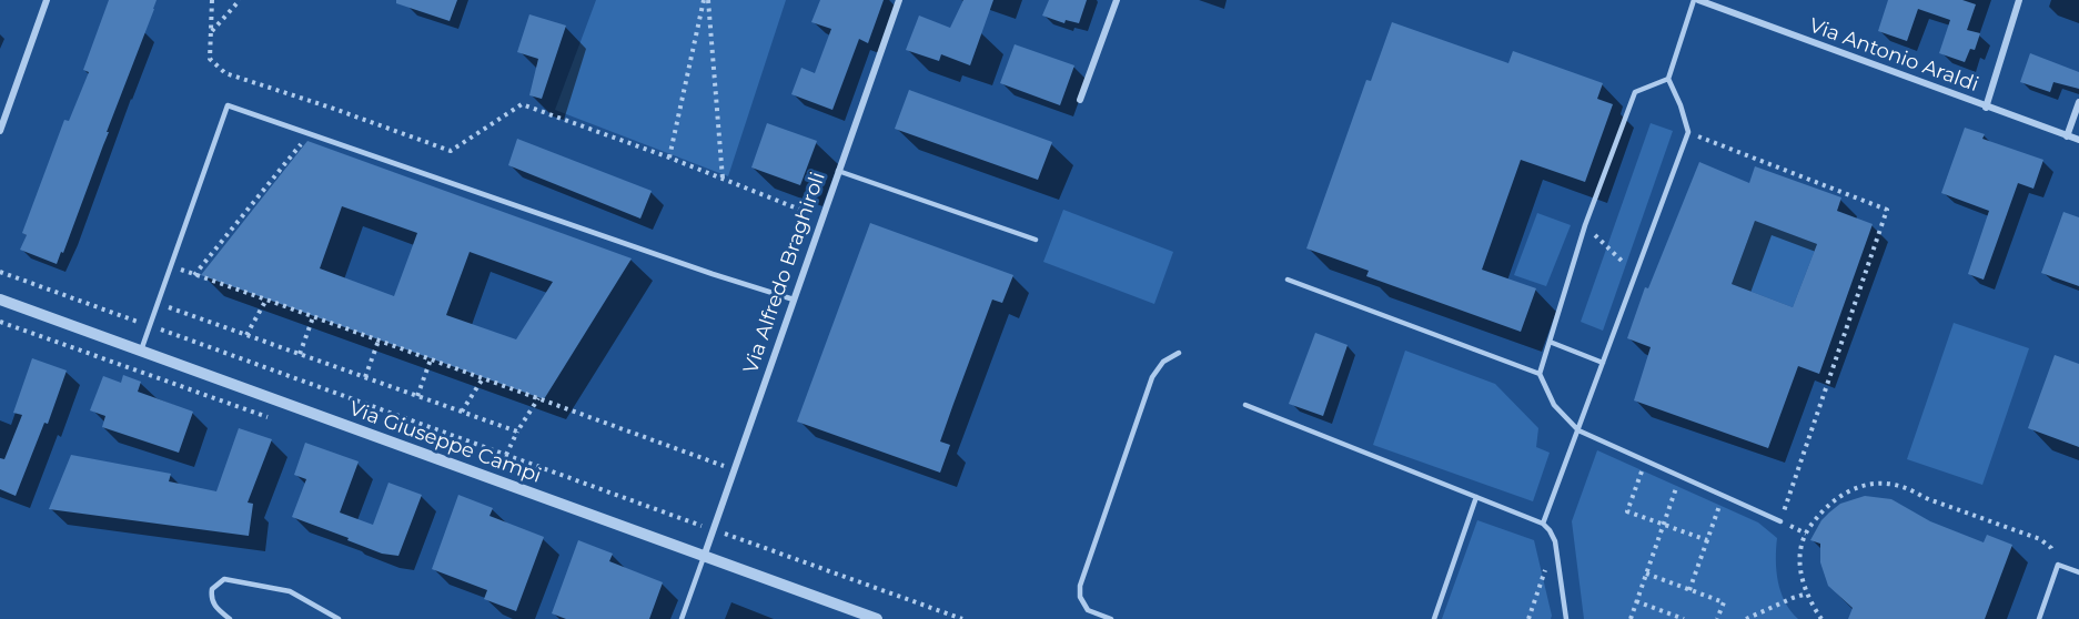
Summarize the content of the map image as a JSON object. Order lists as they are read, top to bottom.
{
  "streets": {
    "street": ["Via Antonio Araldi", "Via Alfredo Braghiroli", "Via Giuseppe Campi"]
  },
  "crossings": [
    ["Via Alfredo Braghiroli", "Via Giuseppe Campi"]
  ]
}
